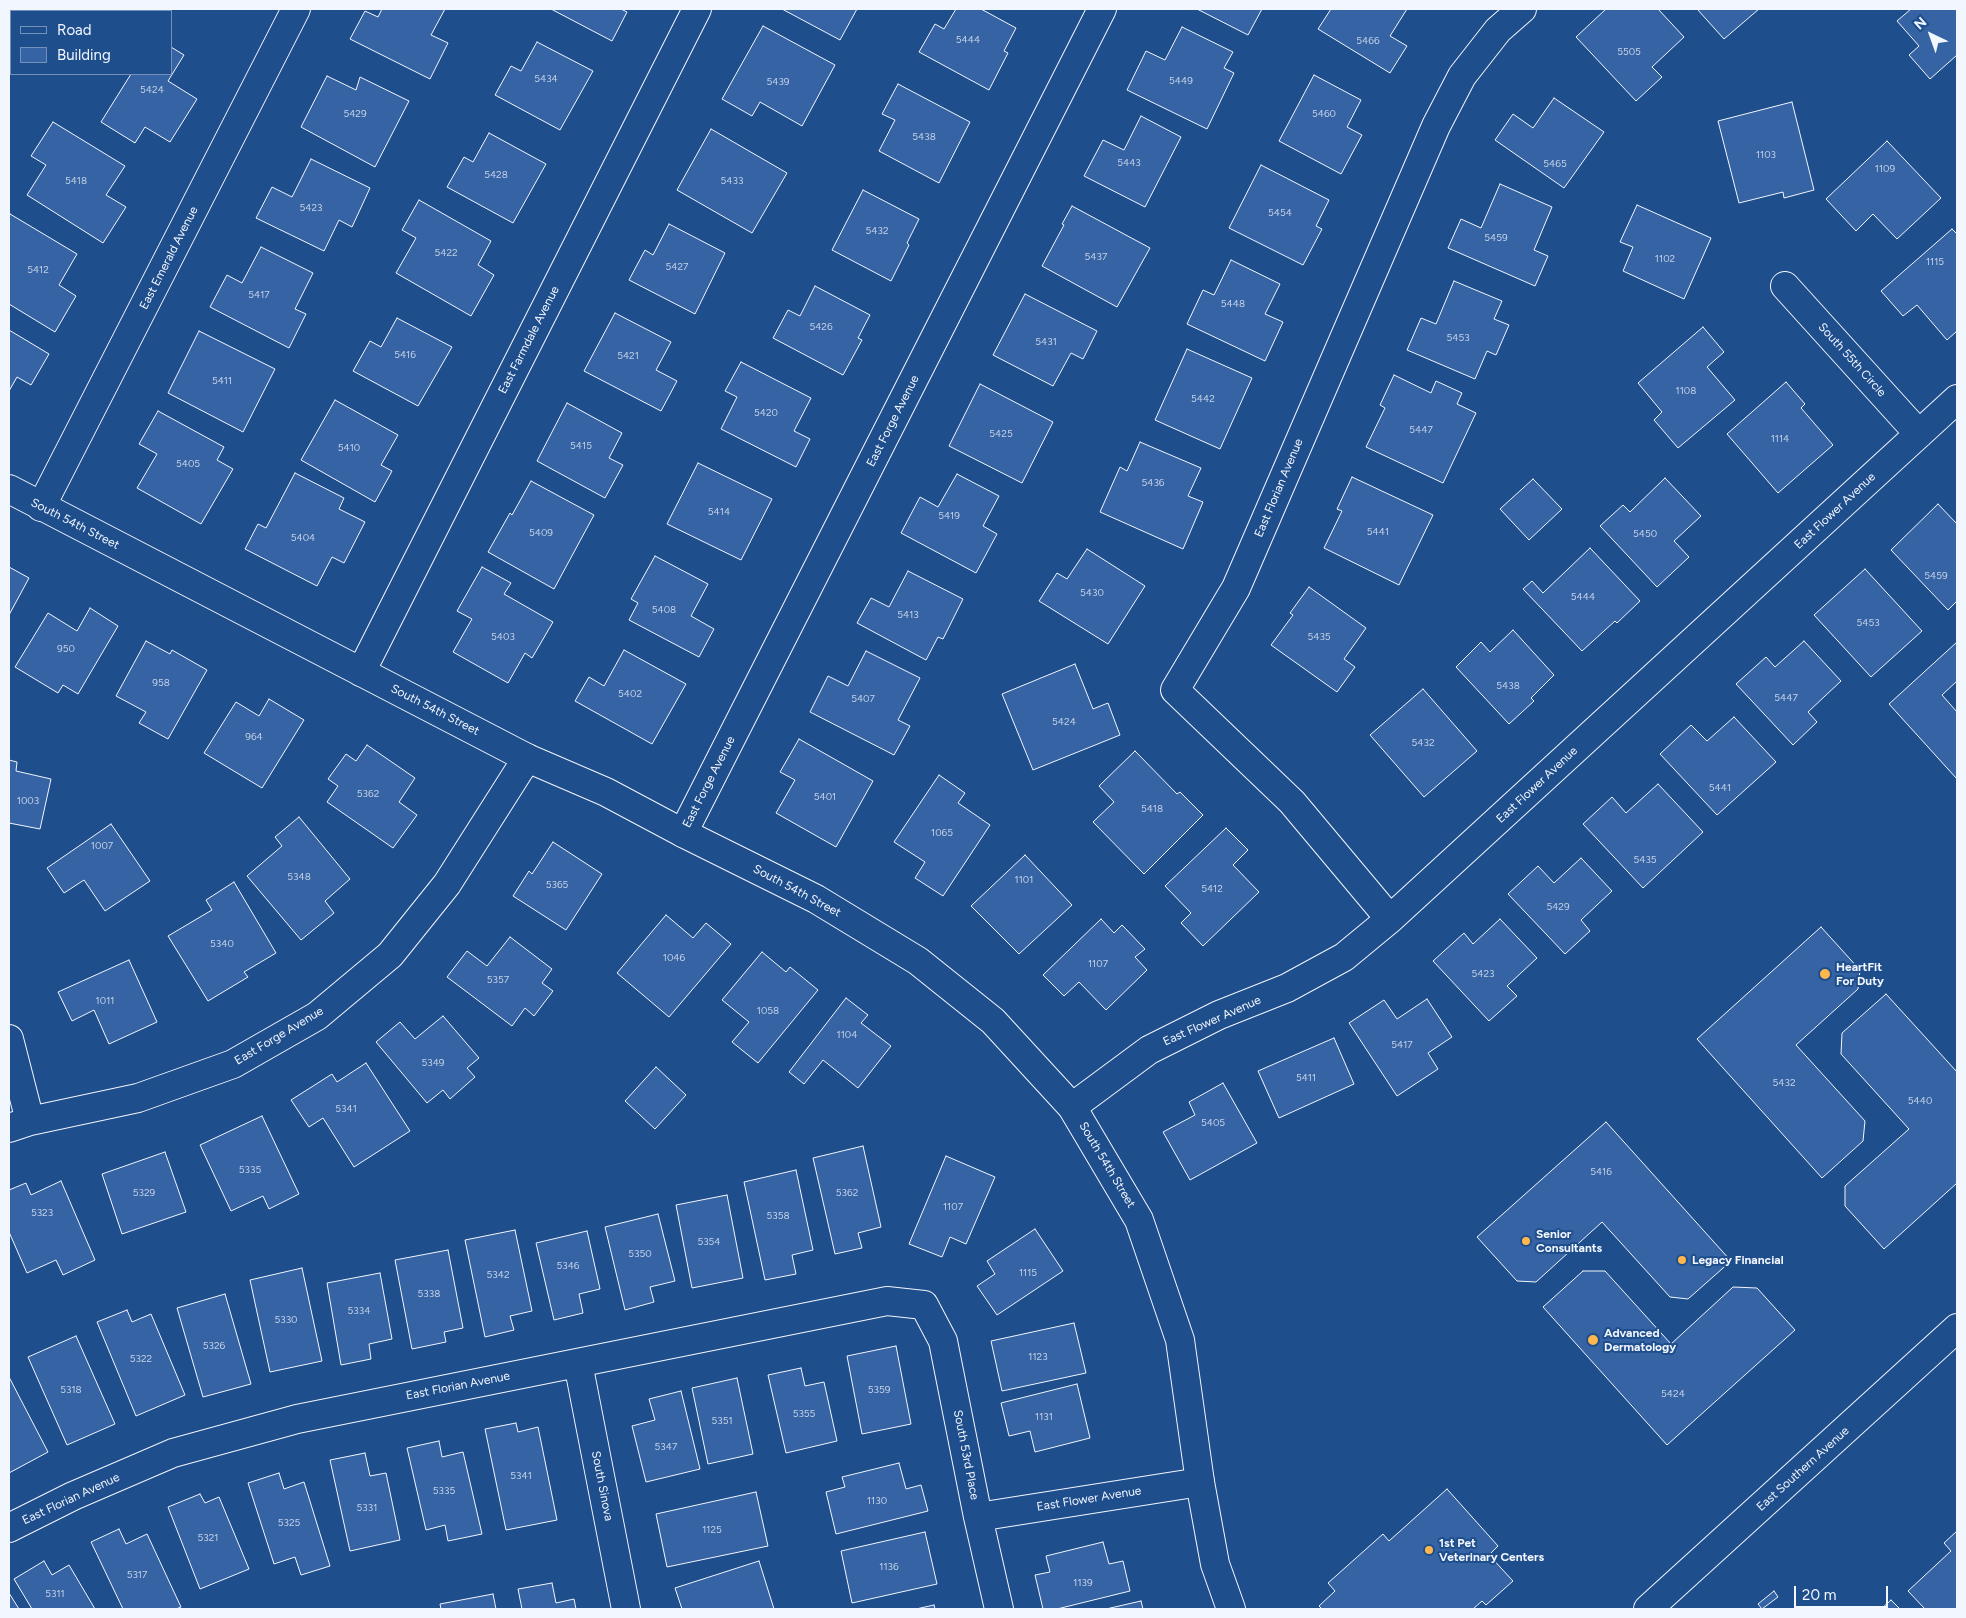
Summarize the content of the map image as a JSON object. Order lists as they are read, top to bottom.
{
  "streets": {
    "street": [
      "East Emerald Avenue",
      "East Farmdale Avenue",
      "South 55th Circle",
      "East Forge Avenue",
      "East Florian Avenue",
      "East Flower Avenue",
      "South 54th Street",
      "South 53rd Place",
      "East Southern Avenue",
      "South Sinova"
    ]
  },
  "crossings": [
    ["East Emerald Avenue", "South 54th Street"],
    ["East Farmdale Avenue", "South 54th Street"],
    ["South 55th Circle", "East Flower Avenue"],
    ["East Forge Avenue", "South 54th Street"],
    ["East Florian Avenue", "East Flower Avenue"],
    ["East Florian Avenue", "South 53rd Place"],
    ["East Florian Avenue", "South Sinova"],
    ["East Flower Avenue", "South 54th Street"],
    ["East Flower Avenue", "South 53rd Place"]
  ],
  "places": [
    "HeartFit For Duty",
    "Senior Consultants",
    "Legacy Financial",
    "Advanced Dermatology",
    "1st Pet Veterinary Centers"
  ],
  "house_numbers": [
    "5444",
    "5466",
    "5505",
    "5434",
    "5449",
    "5439",
    "5424",
    "5429",
    "5460",
    "5438",
    "1103",
    "5443",
    "5465",
    "1109",
    "5428",
    "5418",
    "5433",
    "5423",
    "5454",
    "5432",
    "5459",
    "5422",
    "5437",
    "1102",
    "1115",
    "5427",
    "5412",
    "5417",
    "5448",
    "5426",
    "5453",
    "5431",
    "5416",
    "5421",
    "5411",
    "1108",
    "5442",
    "5420",
    "5447",
    "5425",
    "1114",
    "5415",
    "5410",
    "5405",
    "5436",
    "5414",
    "5419",
    "5441",
    "5409",
    "5450",
    "5404",
    "5459",
    "5430",
    "5444",
    "5408",
    "5413",
    "5453",
    "5403",
    "5435",
    "950",
    "958",
    "5438",
    "5402",
    "5447",
    "5407",
    "5424",
    "964",
    "5432",
    "5441",
    "5362",
    "5401",
    "1003",
    "5418",
    "1065",
    "1007",
    "5435",
    "5348",
    "1101",
    "5365",
    "5412",
    "5429",
    "5340",
    "1046",
    "1107",
    "5423",
    "5357",
    "1011",
    "1058",
    "1104",
    "5417",
    "5349",
    "5411",
    "5432",
    "5440",
    "5341",
    "5405",
    "5335",
    "5416",
    "5329",
    "5362",
    "1107",
    "5323",
    "5358",
    "5354",
    "5350",
    "5346",
    "1115",
    "5342",
    "5338",
    "5334",
    "5330",
    "5326",
    "1123",
    "5322",
    "5318",
    "5359",
    "5424",
    "5355",
    "1131",
    "5351",
    "5347",
    "5341",
    "5335",
    "1130",
    "5331",
    "5325",
    "1125",
    "5321",
    "1136",
    "5317",
    "1139",
    "5311"
  ],
  "legend": ["Road", "Building"],
  "scale_bar": "20 m",
  "north": "top left"
}
